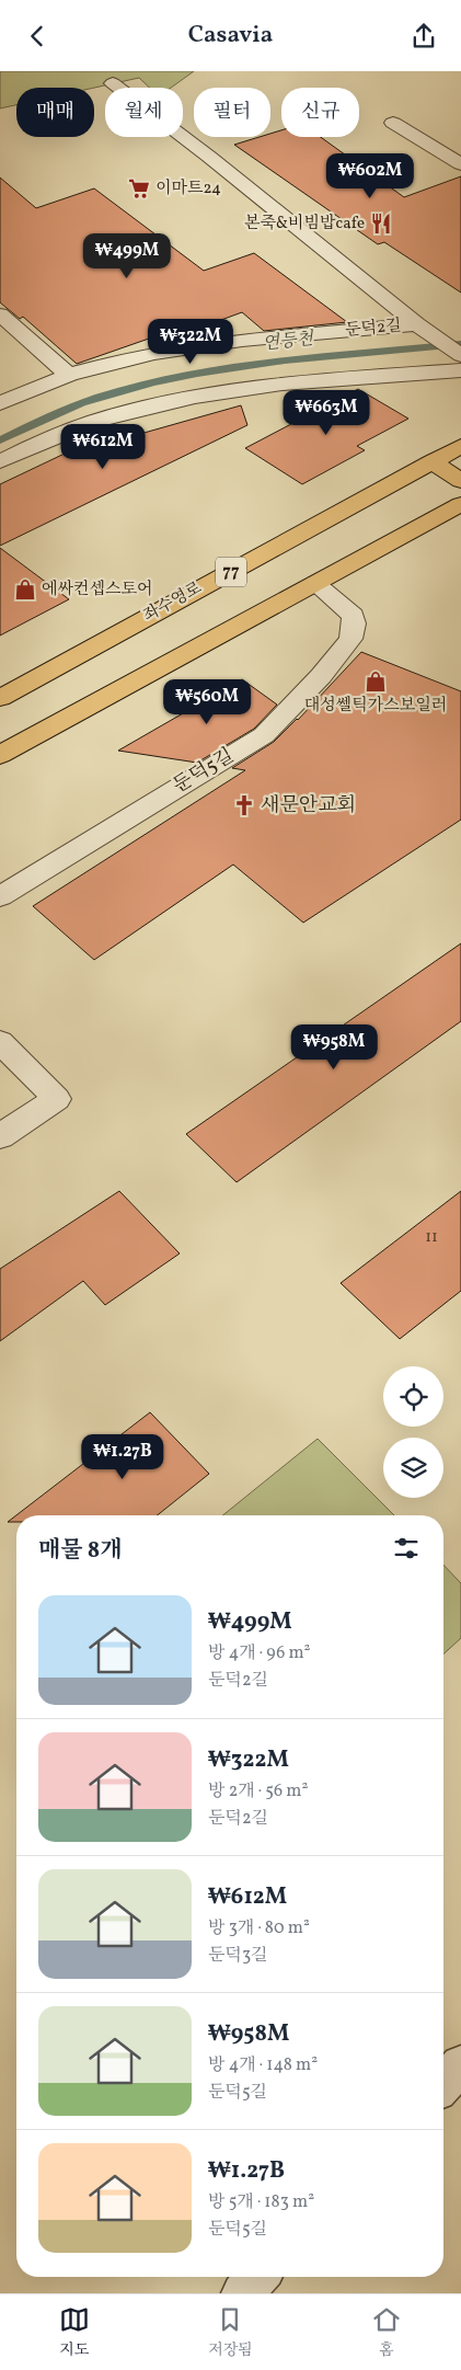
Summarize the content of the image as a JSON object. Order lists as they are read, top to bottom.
{
  "streets": {
    "main road": ["77", "좌수영로"],
    "street": ["둔덕2길", "둔덕5길"]
  },
  "water": ["연등천"],
  "places": {
    "supermarket": ["이마트24"],
    "restaurant": ["본죽&비빔밥cafe"],
    "shop": ["에싸컨셉스토어", "대성쎌틱가스보일러"],
    "church": ["새문안교회"]
  },
  "house_numbers": ["11"],
  "page": {
    "header": "Casavia",
    "chip": [
      "매매",
      "월세",
      "필터",
      "신규"
    ],
    "price": [
      "₩602M",
      "₩499M",
      "₩322M",
      "₩663M",
      "₩612M",
      "₩560M",
      "₩958M",
      "₩1.27B"
    ],
    "heading": "매물 8개",
    "list": [
      {
        "name": "₩499M",
        "note": "방 4개 · 96 m² · 둔덕2길"
      },
      {
        "name": "₩322M",
        "note": "방 2개 · 56 m² · 둔덕2길"
      },
      {
        "name": "₩612M",
        "note": "방 3개 · 80 m² · 둔덕3길"
      },
      {
        "name": "₩958M",
        "note": "방 4개 · 148 m² · 둔덕5길"
      },
      {
        "name": "₩1.27B",
        "note": "방 5개 · 183 m² · 둔덕5길"
      }
    ],
    "tabs": ["지도", "저장됨", "홈"]
  }
}
